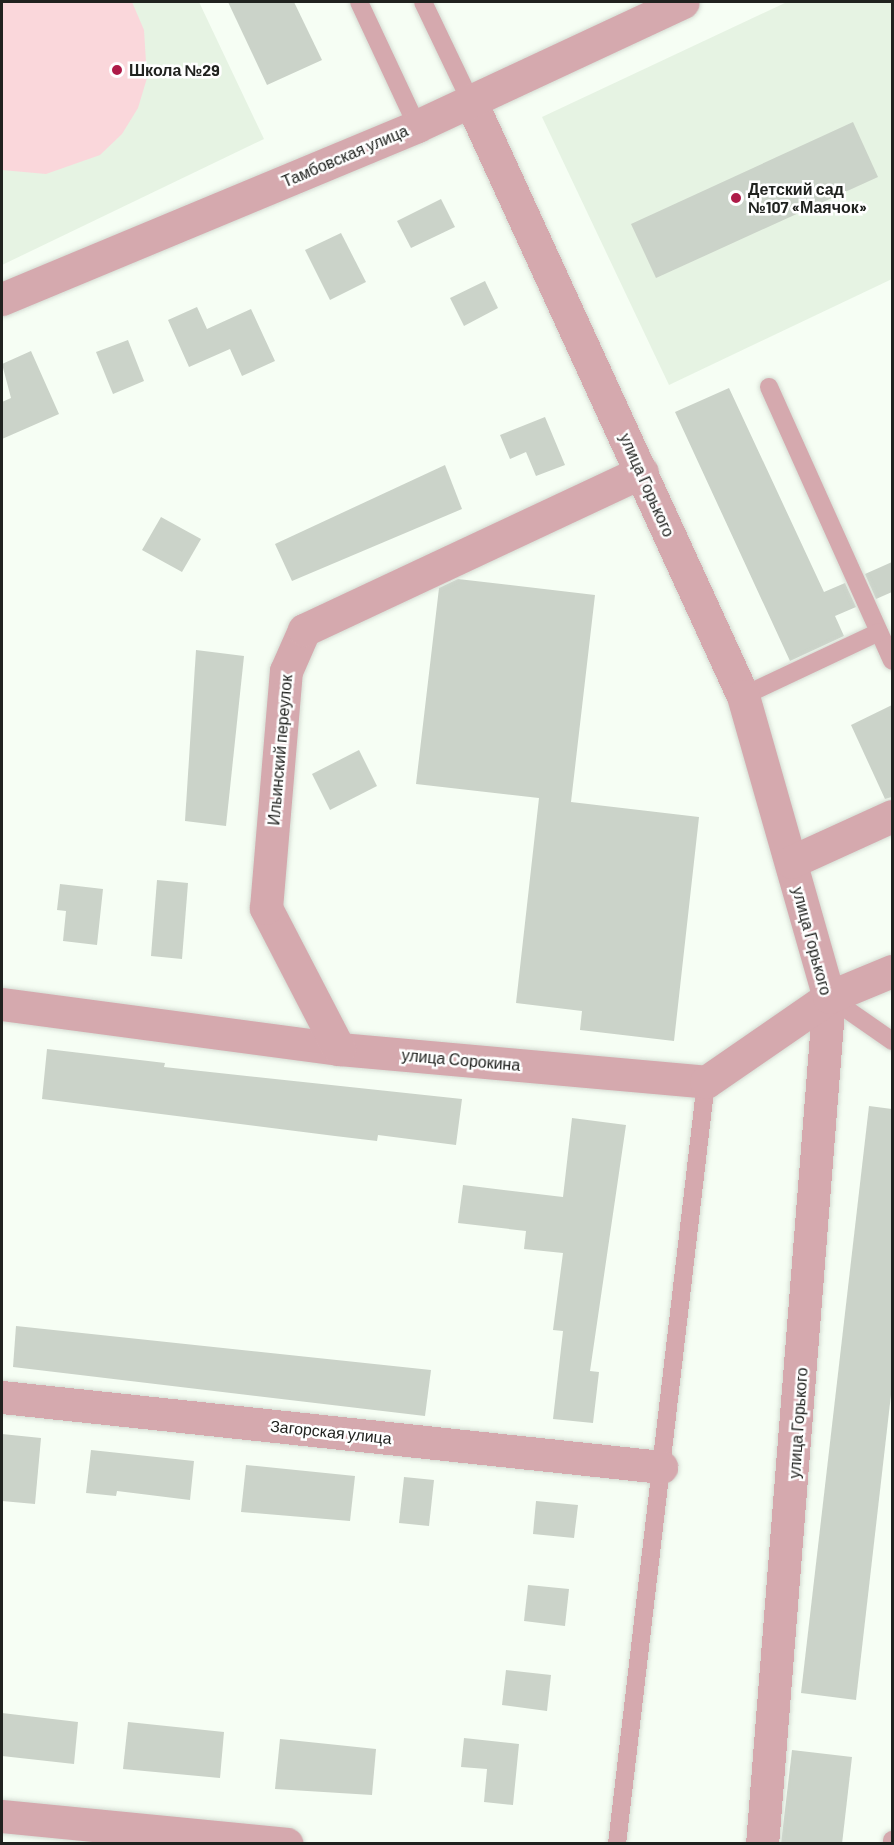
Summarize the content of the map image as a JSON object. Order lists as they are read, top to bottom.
{
  "streets": {
    "street": [
      "Тамбовская улица",
      "улица Горького",
      "Ильинский переулок",
      "улица Сорокина",
      "Загорская улица"
    ]
  },
  "crossings": [
    ["Тамбовская улица", "улица Горького"],
    ["улица Горького", "Ильинский переулок"],
    ["Ильинский переулок", "улица Сорокина"]
  ],
  "places": ["Школа №29", "Детский сад №107 «Маячок»"]
}
